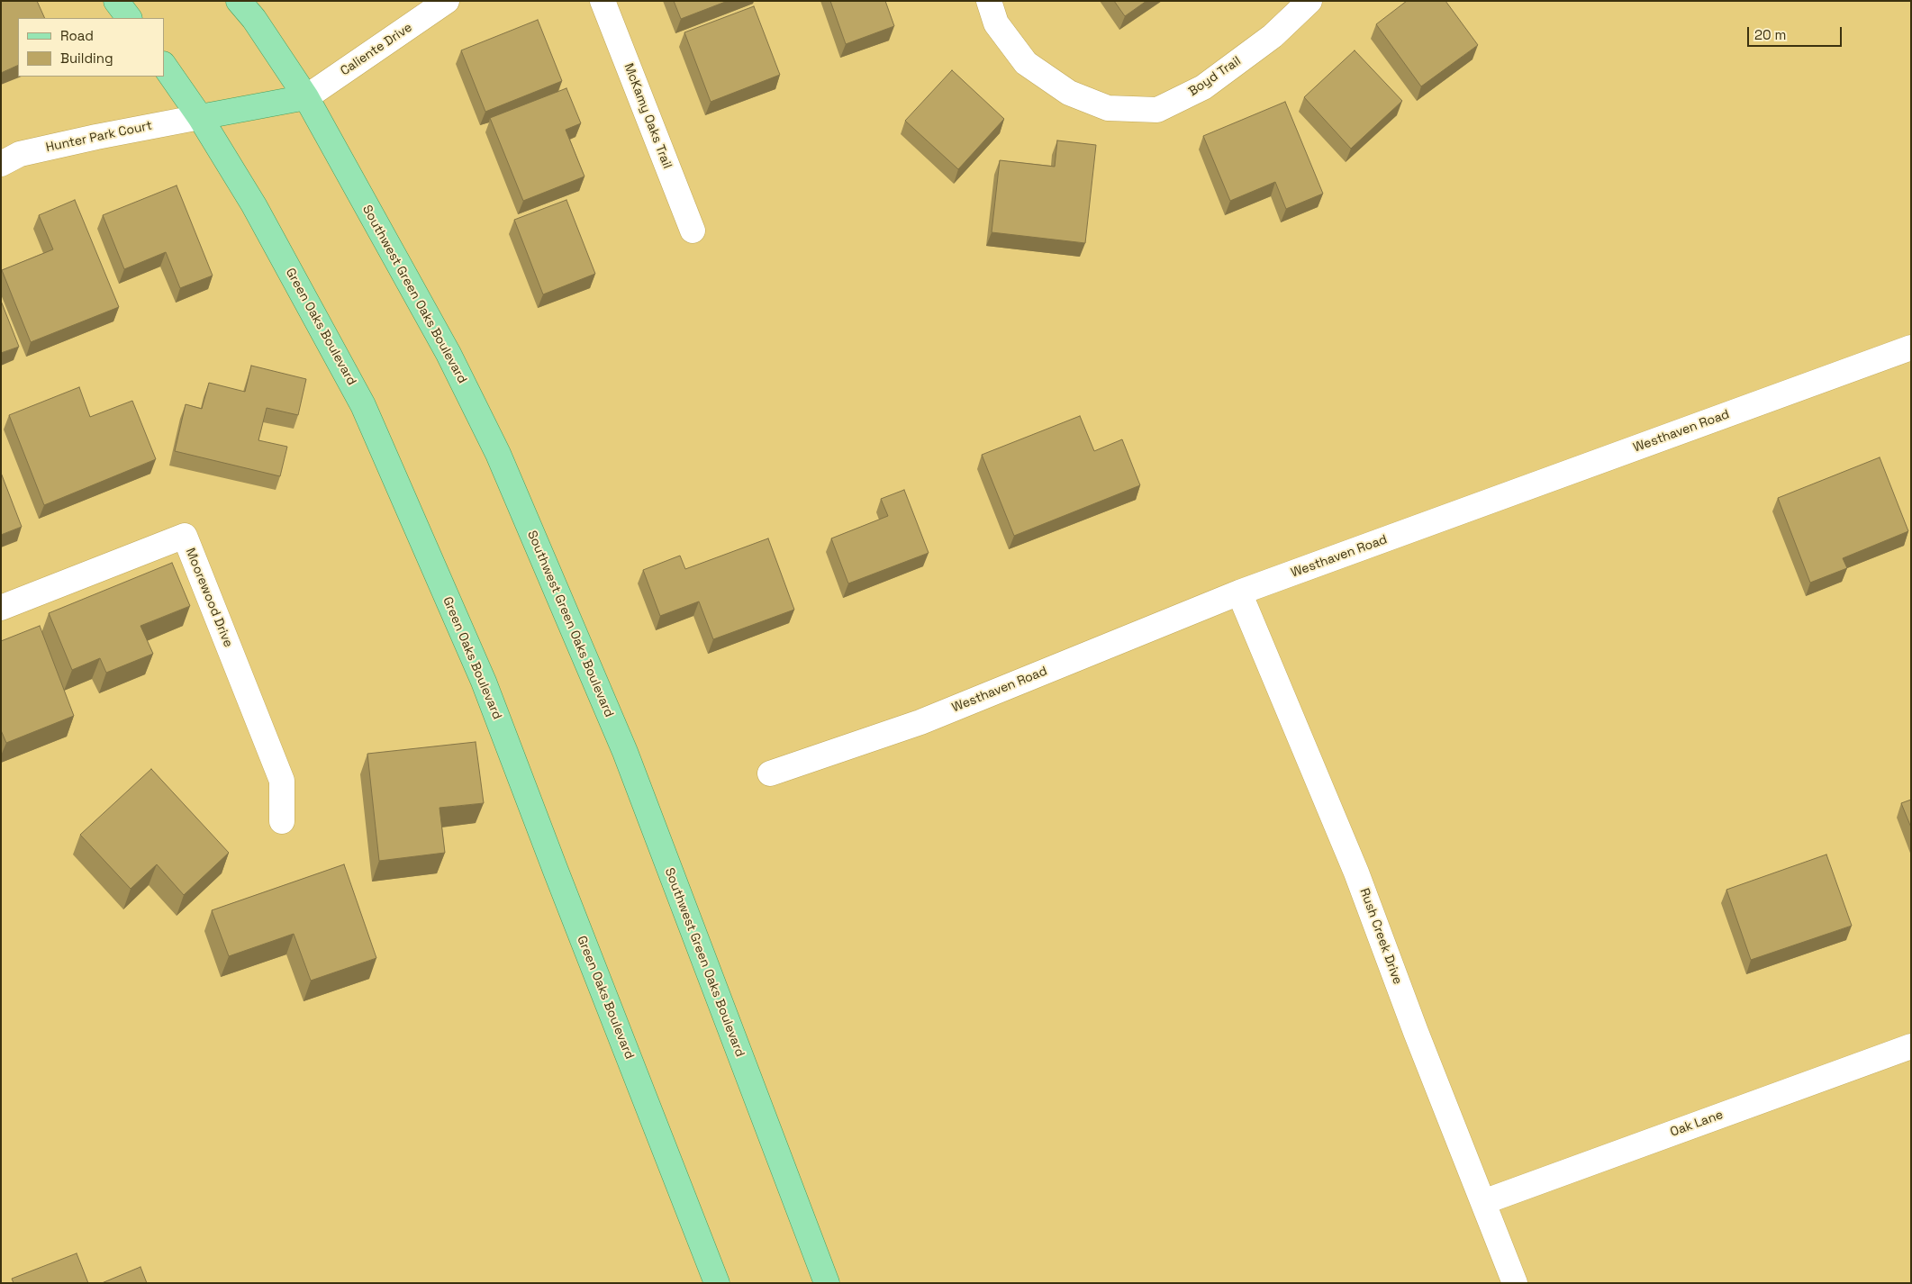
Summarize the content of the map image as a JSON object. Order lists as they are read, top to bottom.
{
  "streets": {
    "main road": ["Southwest Green Oaks Boulevard", "Green Oaks Boulevard"],
    "street": [
      "Caliente Drive",
      "Boyd Trail",
      "McKamy Oaks Trail",
      "Hunter Park Court",
      "Westhaven Road",
      "Moorewood Drive",
      "Rush Creek Drive",
      "Oak Lane"
    ]
  },
  "crossings": [
    ["Caliente Drive", "Southwest Green Oaks Boulevard"],
    ["Hunter Park Court", "Green Oaks Boulevard"],
    ["Westhaven Road", "Rush Creek Drive"],
    ["Rush Creek Drive", "Oak Lane"]
  ],
  "legend": ["Road", "Building"],
  "scale_bar": "20 m"
}
